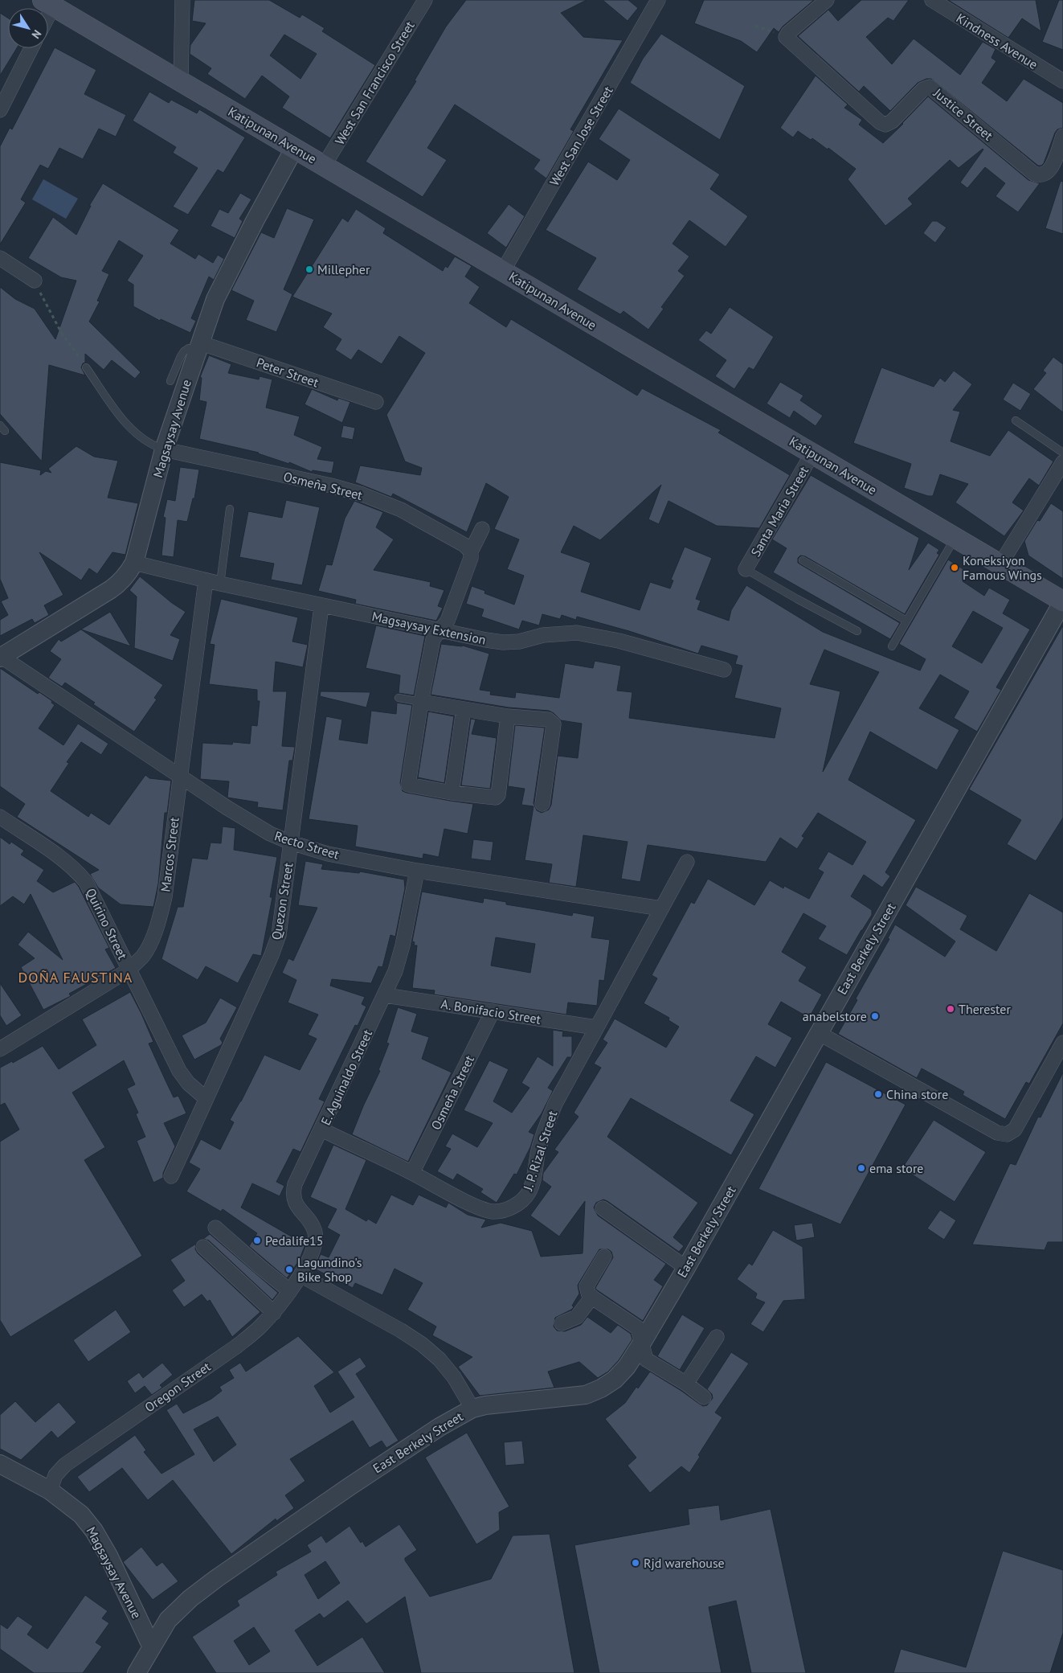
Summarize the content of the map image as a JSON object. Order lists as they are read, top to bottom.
{
  "streets": {
    "main road": ["Katipunan Avenue"],
    "street": [
      "Kindness Avenue",
      "West San Francisco Street",
      "Justice Street",
      "West San Jose Street",
      "Peter Street",
      "Magsaysay Avenue",
      "Osmeña Street",
      "Santa Maria Street",
      "Magsaysay Extension",
      "Recto Street",
      "Marcos Street",
      "Quezon Street",
      "Quirino Street",
      "East Berkely Street",
      "A. Bonifacio Street",
      "E. Aguinaldo Street",
      "J. P. Rizal Street",
      "Oregon Street"
    ]
  },
  "crossings": [
    ["West San Francisco Street", "Katipunan Avenue"],
    ["Katipunan Avenue", "West San Jose Street"],
    ["Katipunan Avenue", "Magsaysay Avenue"],
    ["Katipunan Avenue", "Santa Maria Street"],
    ["Katipunan Avenue", "East Berkely Street"],
    ["Peter Street", "Magsaysay Avenue"],
    ["Magsaysay Avenue", "Osmeña Street"],
    ["Magsaysay Avenue", "Magsaysay Extension"],
    ["Magsaysay Avenue", "Recto Street"],
    ["Magsaysay Avenue", "East Berkely Street"],
    ["Magsaysay Avenue", "Oregon Street"],
    ["Osmeña Street", "A. Bonifacio Street"],
    ["Osmeña Street", "J. P. Rizal Street"],
    ["Magsaysay Extension", "Marcos Street"],
    ["Magsaysay Extension", "Quezon Street"],
    ["Recto Street", "Marcos Street"],
    ["Recto Street", "Quezon Street"],
    ["Recto Street", "E. Aguinaldo Street"],
    ["Recto Street", "J. P. Rizal Street"],
    ["Marcos Street", "Quirino Street"],
    ["Quezon Street", "Quirino Street"],
    ["A. Bonifacio Street", "E. Aguinaldo Street"],
    ["A. Bonifacio Street", "J. P. Rizal Street"],
    ["E. Aguinaldo Street", "J. P. Rizal Street"],
    ["E. Aguinaldo Street", "Oregon Street"]
  ],
  "districts": ["DOÑA FAUSTINA"],
  "places": [
    "Millepher",
    "Koneksiyon Famous Wings",
    "Therester",
    "anabelstore",
    "China store",
    "ema store",
    "Pedalife15",
    "Lagundino's Bike Shop",
    "Rjd warehouse"
  ],
  "north": "bottom right"
}
